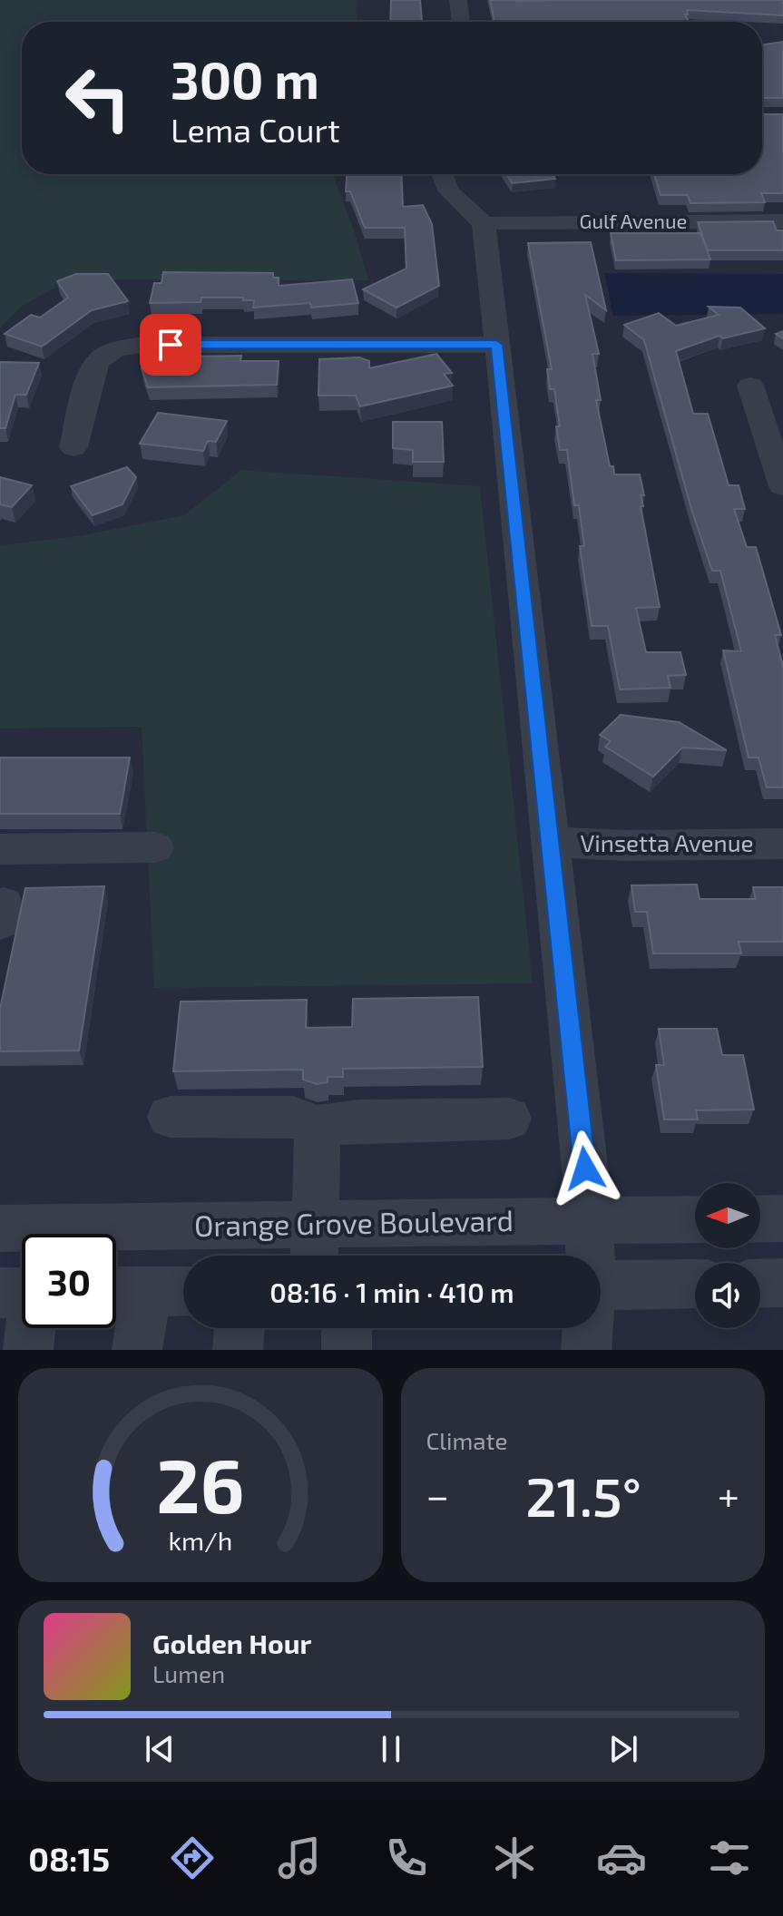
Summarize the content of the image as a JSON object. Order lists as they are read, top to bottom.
{
  "streets": {
    "street": ["Gulf Avenue", "Vinsetta Avenue", "Orange Grove Boulevard"]
  },
  "north": "left",
  "page": {
    "turn": ["300 m", "Lema Court"],
    "limit": "30",
    "trip": "08:16 · 1 min · 410 m",
    "tile": "Climate",
    "heat": ["−", "21.5°", "+"],
    "song": ["Golden Hour", "Lumen"],
    "tabs": "08:15",
    "gauge": ["26", "km/h"]
  }
}
